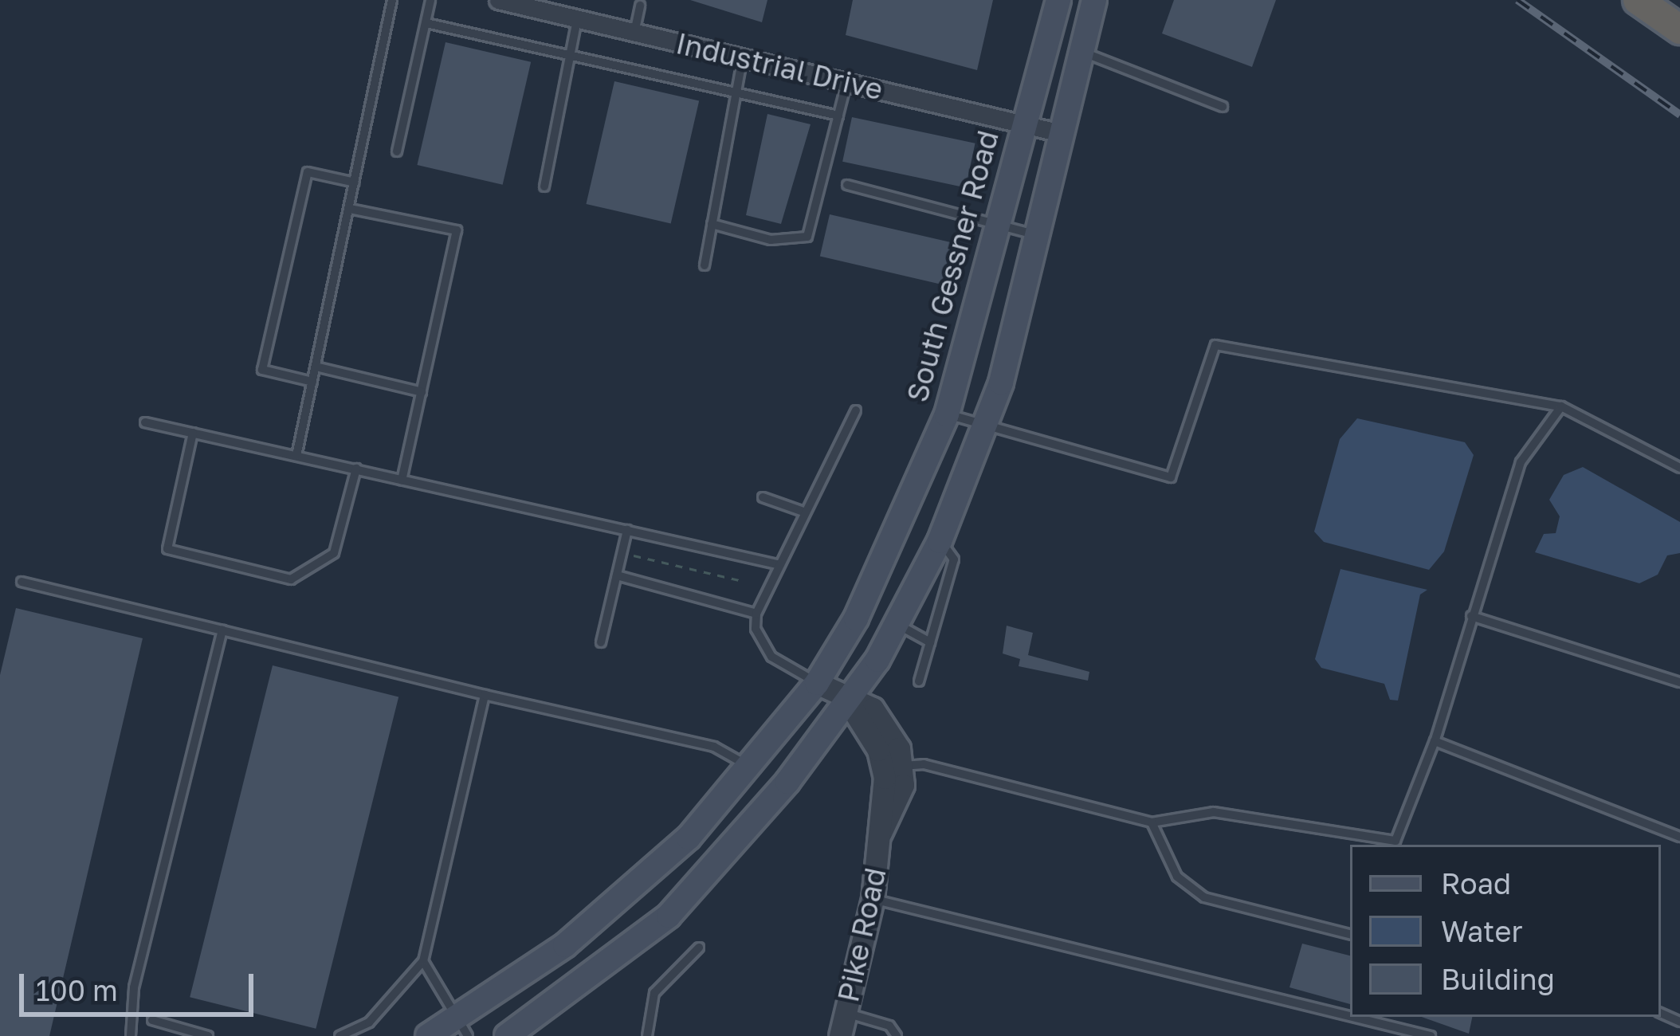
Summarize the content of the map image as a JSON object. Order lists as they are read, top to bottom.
{
  "streets": {
    "main road": ["South Gessner Road"],
    "street": ["Industrial Drive", "Pike Road"]
  },
  "crossings": [
    ["Industrial Drive", "South Gessner Road"]
  ],
  "legend": ["Road", "Water", "Building"],
  "scale_bar": "100 m"
}
